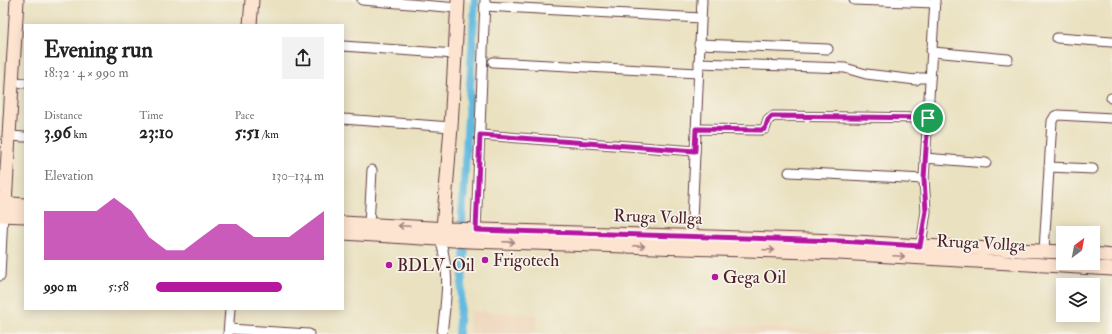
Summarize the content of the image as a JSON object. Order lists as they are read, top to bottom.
{
  "streets": {
    "main road": ["Rruga Vollga"]
  },
  "places": ["Frigotech", "BDLV-Oil", "Gega Oil"],
  "north": "top right",
  "page": {
    "heading": ["Evening run", "18:32 · 4 × 990 m"],
    "stats": [
      ["Distance", "3.96 km"],
      ["Time", "23:10"],
      ["Pace", "5:51 /km"]
    ],
    "chart": ["Elevation", "130–134 m"],
    "list": [
      {
        "name": "990 m",
        "note": "5:58"
      }
    ]
  }
}
